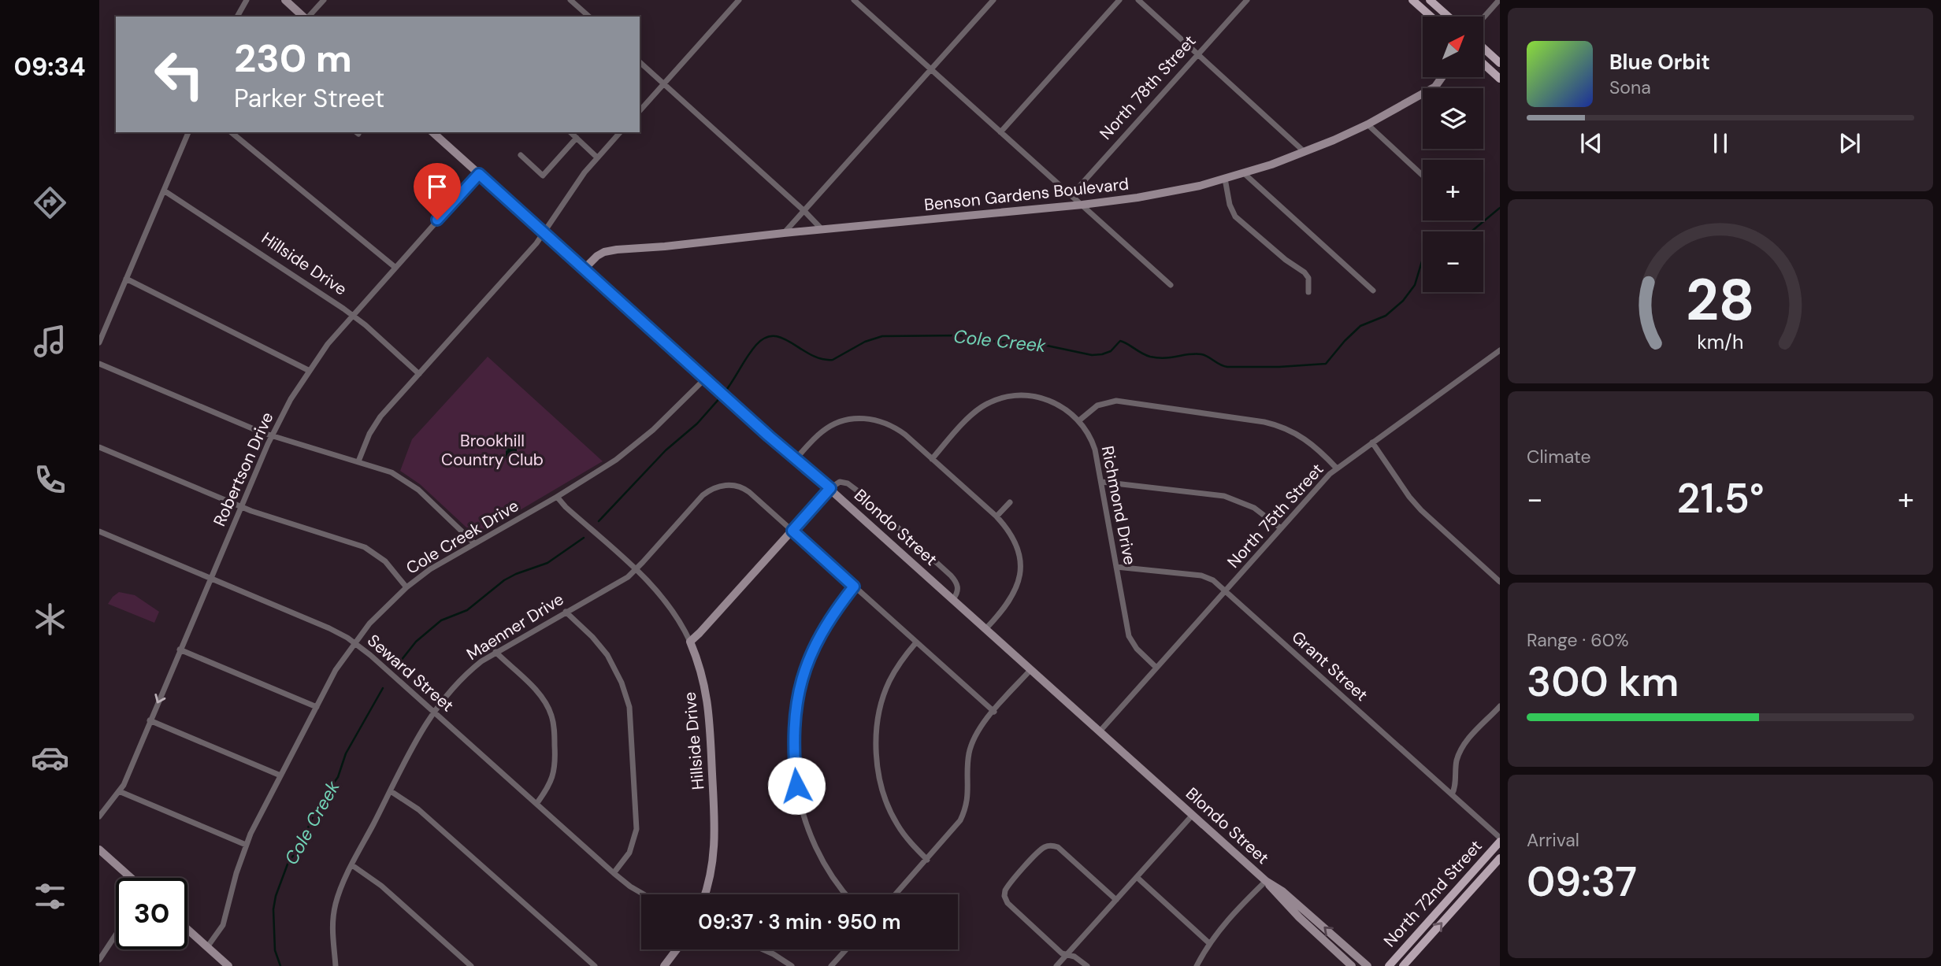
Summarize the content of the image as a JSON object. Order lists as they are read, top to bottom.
{
  "streets": {
    "main road": ["North 72nd Street"],
    "street": [
      "North 78th Street",
      "Benson Gardens Boulevard",
      "Hillside Drive",
      "Robertson Drive",
      "Richmond Drive",
      "North 75th Street",
      "Blondo Street",
      "Cole Creek Drive",
      "Maenner Drive",
      "Grant Street",
      "Seward Street"
    ]
  },
  "crossings": [
    ["Benson Gardens Boulevard", "Blondo Street"],
    ["Hillside Drive", "Robertson Drive"],
    ["Hillside Drive", "Cole Creek Drive"],
    ["Hillside Drive", "Maenner Drive"],
    ["Robertson Drive", "Blondo Street"],
    ["Robertson Drive", "Seward Street"],
    ["Richmond Drive", "North 75th Street"],
    ["Richmond Drive", "Grant Street"],
    ["North 75th Street", "Blondo Street"],
    ["North 75th Street", "Grant Street"],
    ["Blondo Street", "Cole Creek Drive"],
    ["Cole Creek Drive", "Seward Street"],
    ["Maenner Drive", "Seward Street"],
    ["Grant Street", "North 72nd Street"]
  ],
  "water": ["Cole Creek"],
  "parks": ["Brookhill Country Club"],
  "north": "top right",
  "page": {
    "tabs": "09:34",
    "map_buttons": ["+", "−"],
    "turn": ["230 m", "Parker Street"],
    "song": ["Blue Orbit", "Sona"],
    "tile": [
      "Climate",
      ["Range · 60%", "300 km"],
      ["Arrival", "09:37"]
    ],
    "heat": ["−", "21.5°", "+"],
    "limit": "30",
    "trip": "09:37 · 3 min · 950 m",
    "gauge": ["28", "km/h"]
  }
}
